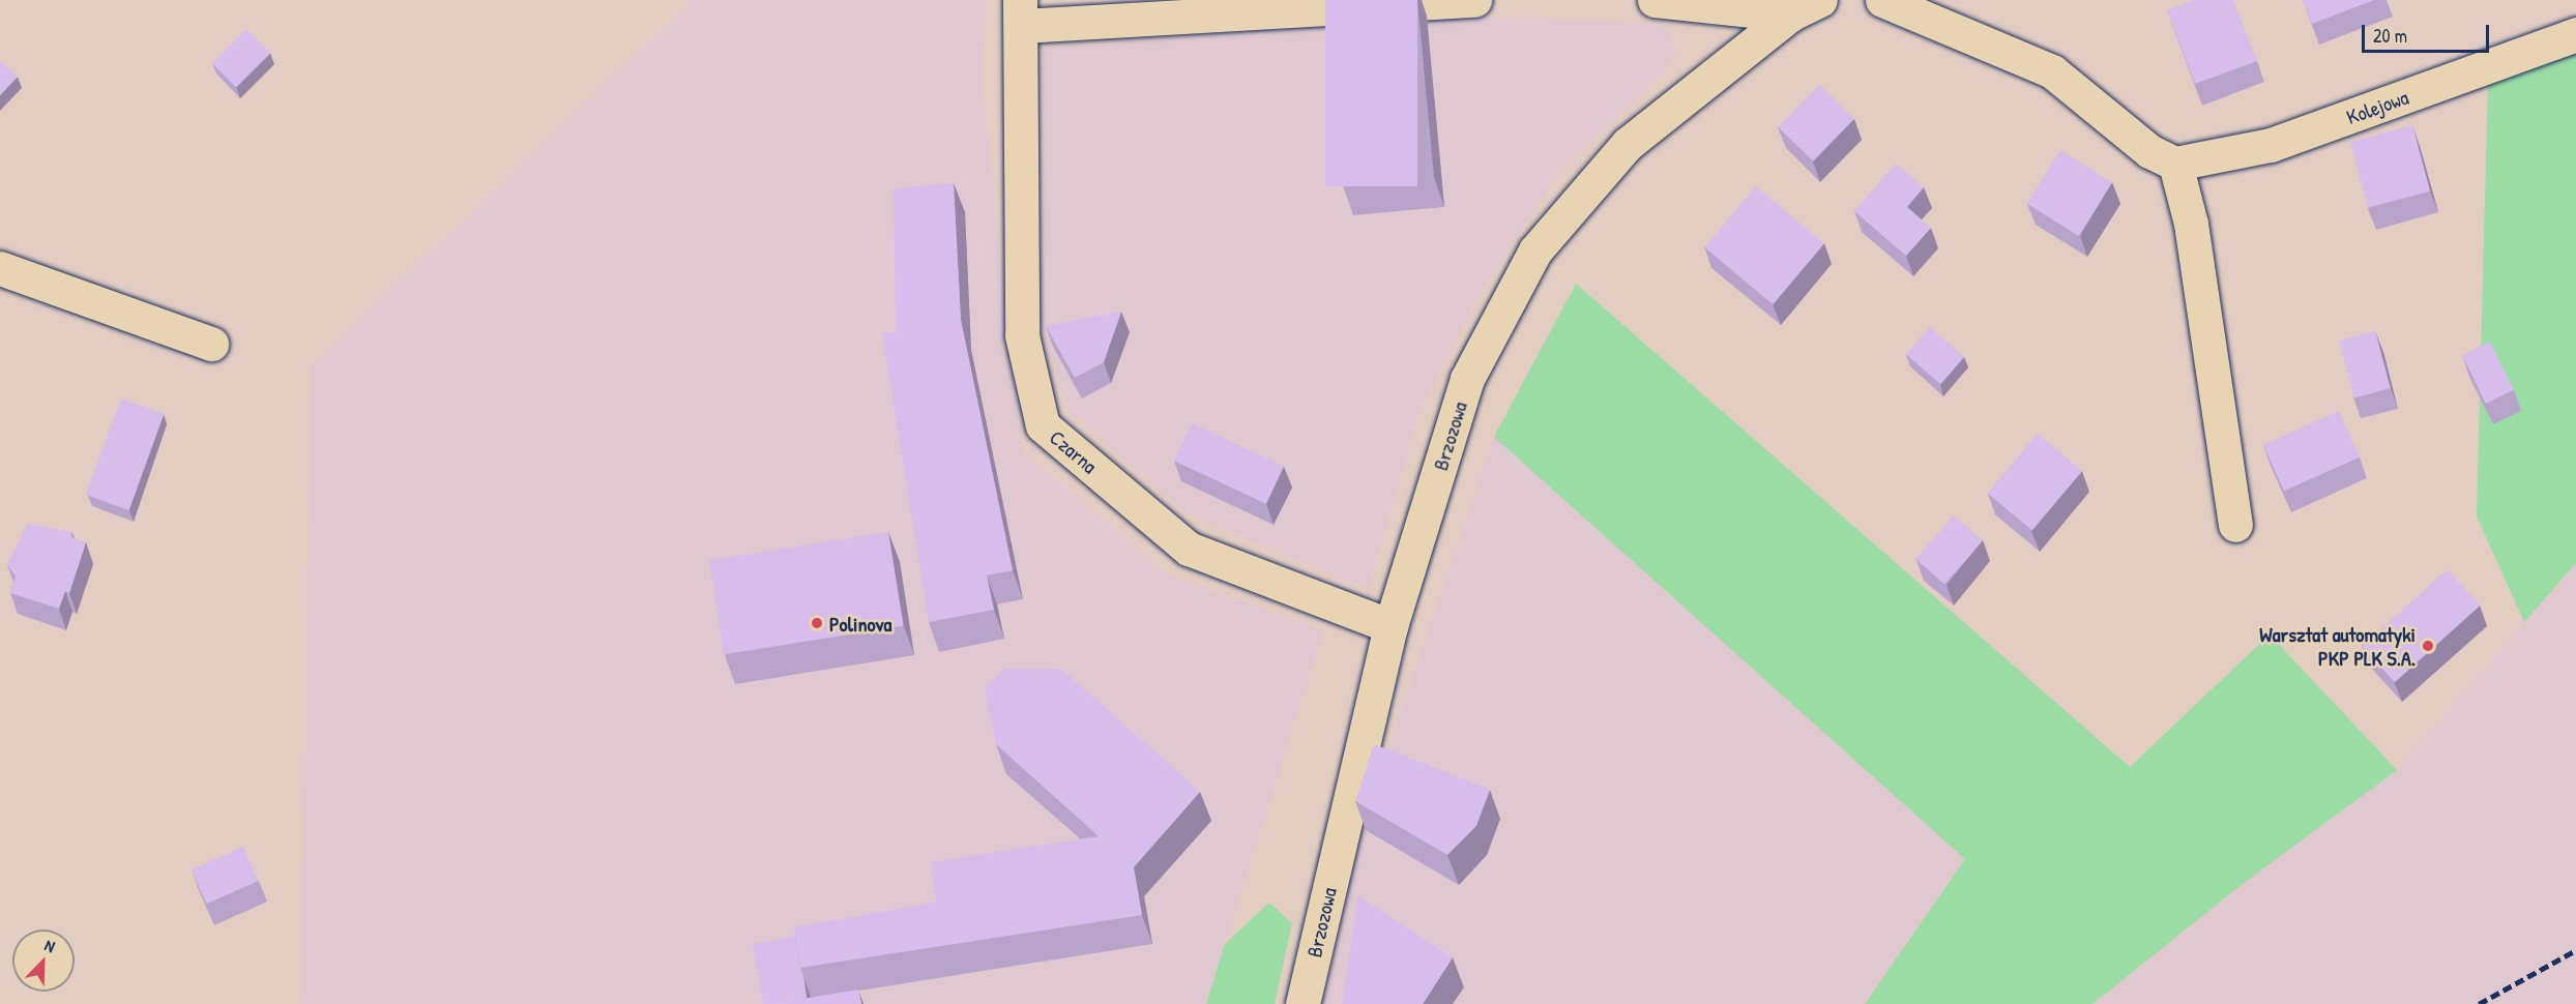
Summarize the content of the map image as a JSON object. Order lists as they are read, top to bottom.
{
  "streets": {
    "street": ["Kolejowa", "Brzozowa", "Czarna"]
  },
  "crossings": [
    ["Brzozowa", "Czarna"]
  ],
  "places": ["Polinova", "Warsztat automatyki PKP PLK S.A."],
  "scale_bar": "20 m",
  "north": "top right"
}
